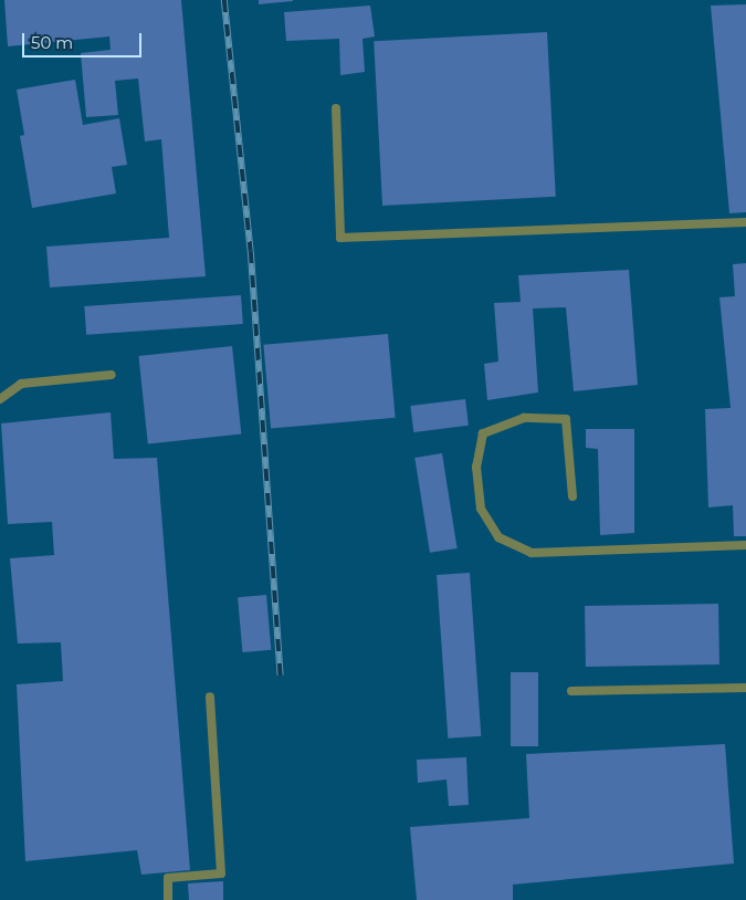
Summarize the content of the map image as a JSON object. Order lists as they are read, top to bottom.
{
  "scale_bar": "50 m"
}
